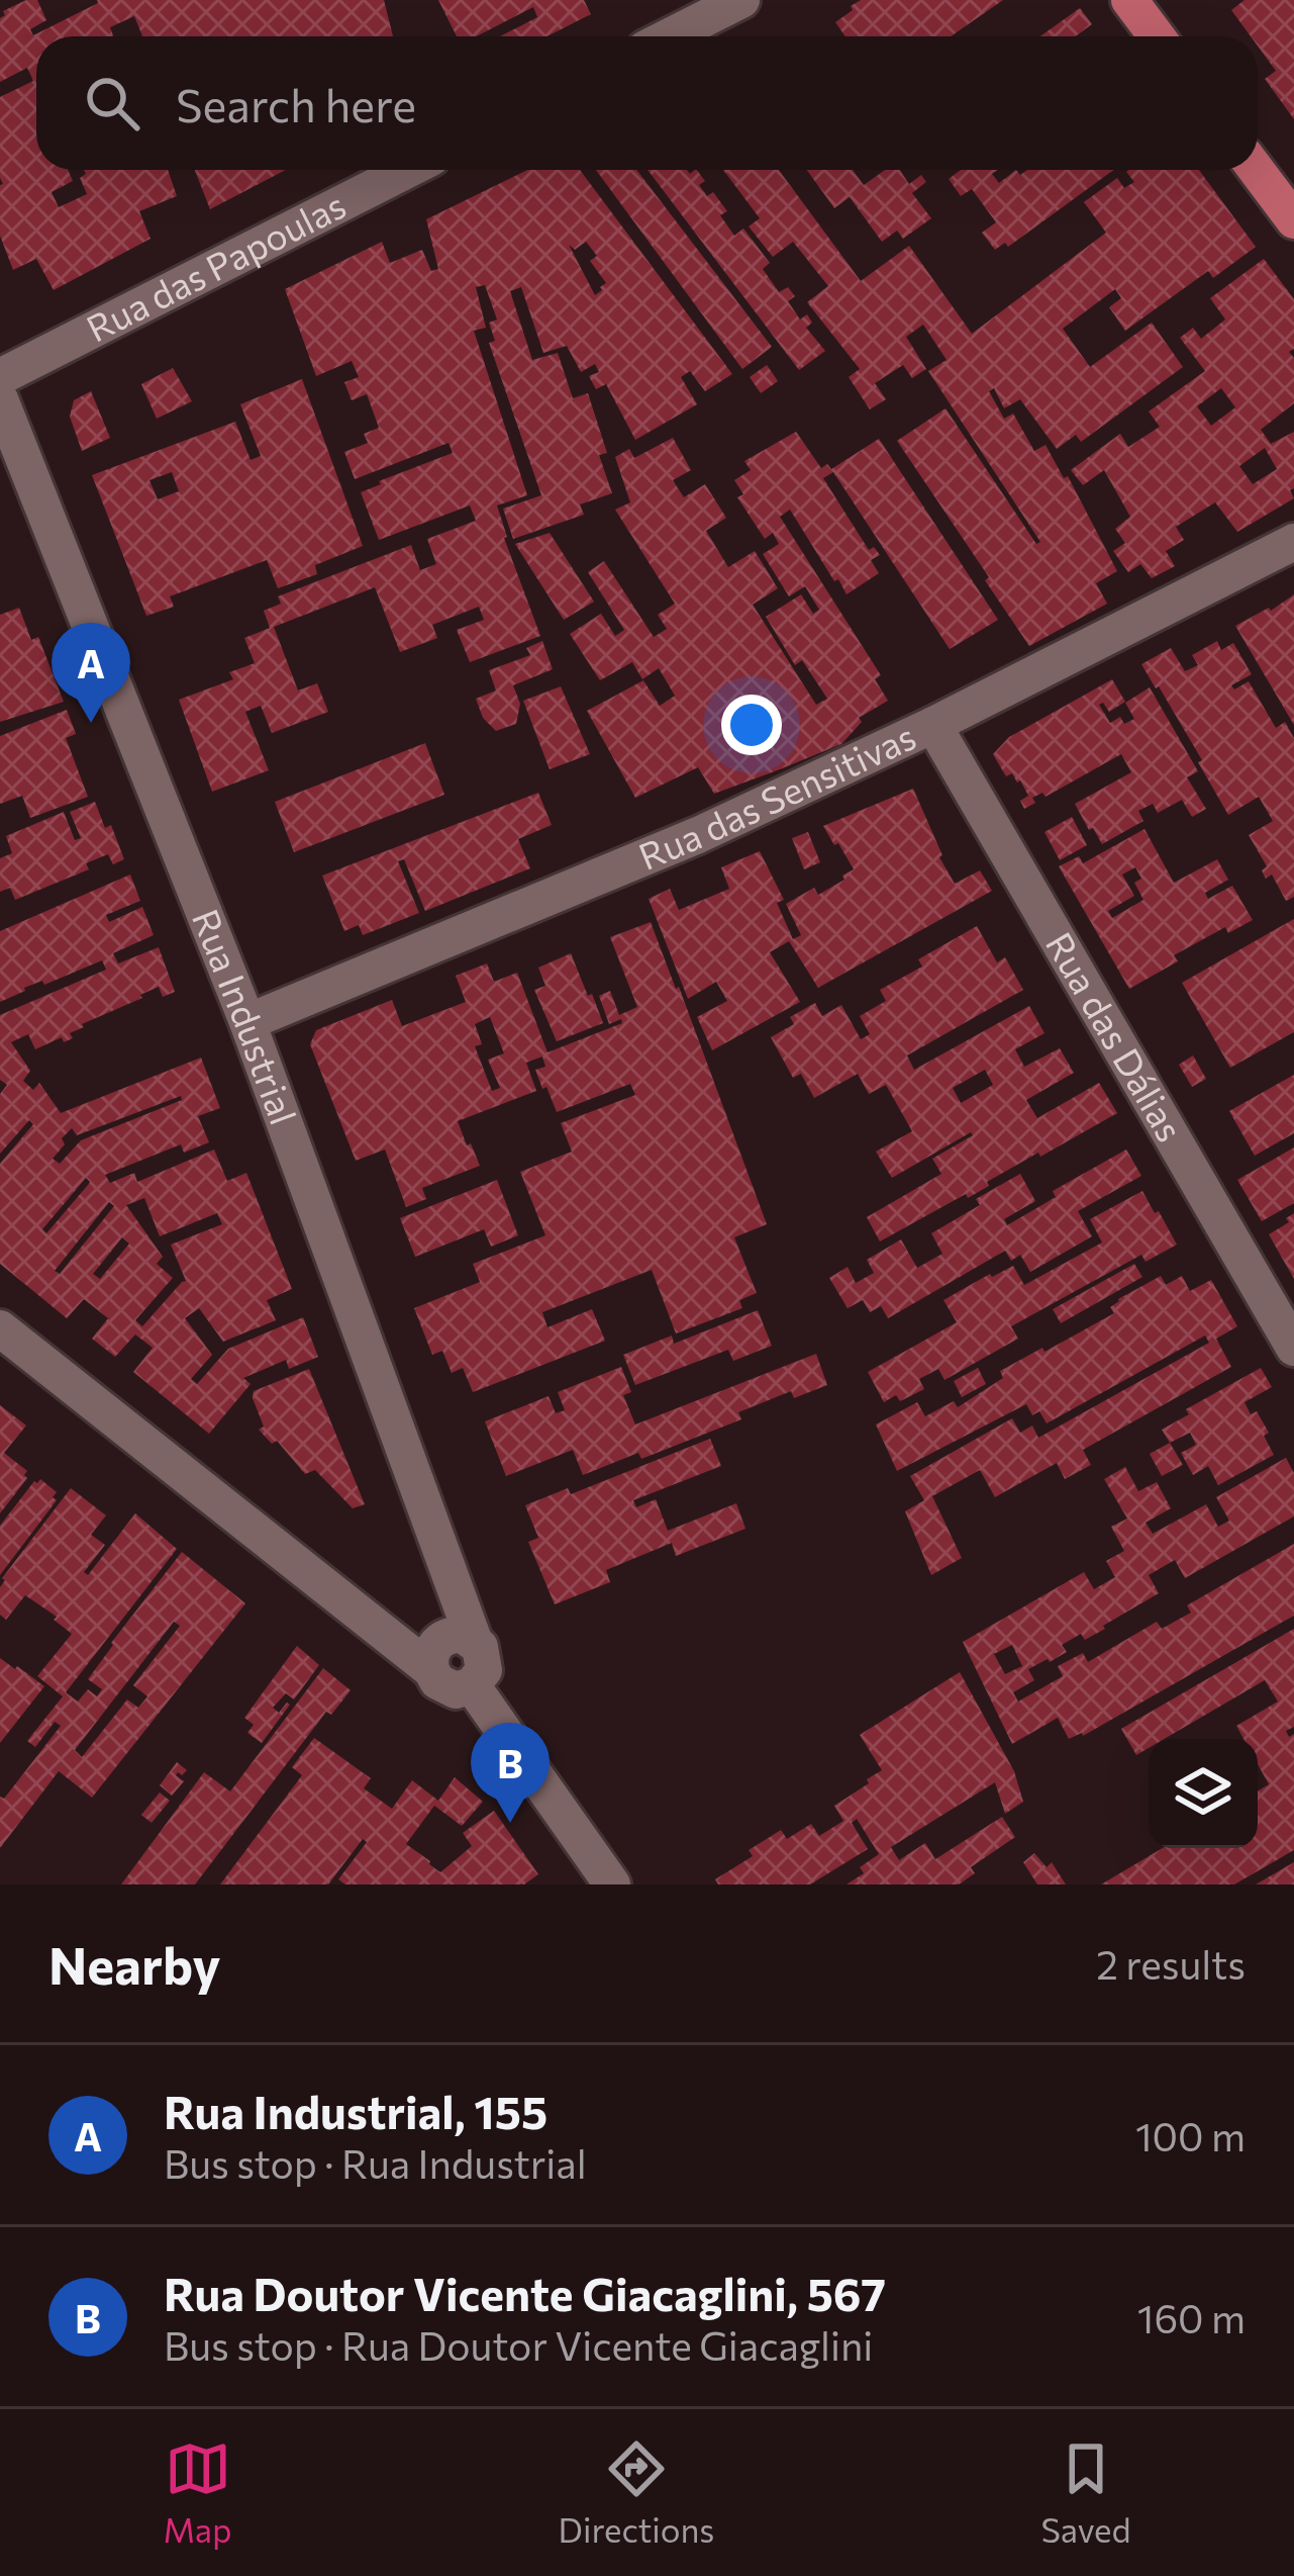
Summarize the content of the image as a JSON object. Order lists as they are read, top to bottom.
{
  "streets": {
    "street": [
      "Rua das Papoulas",
      "Rua das Sensitivas",
      "Rua Industrial",
      "Rua das Dálias"
    ]
  },
  "crossings": [
    ["Rua das Sensitivas", "Rua Industrial"],
    ["Rua das Sensitivas", "Rua das Dálias"]
  ],
  "page": {
    "search": "Search here",
    "pins": ["A", "B"],
    "heading": ["Nearby", "2 results"],
    "list": [
      {
        "mark": "A",
        "name": "Rua Industrial, 155",
        "note": "Bus stop · Rua Industrial",
        "value": "100 m"
      },
      {
        "mark": "B",
        "name": "Rua Doutor Vicente Giacaglini, 567",
        "note": "Bus stop · Rua Doutor Vicente Giacaglini",
        "value": "160 m"
      }
    ],
    "nav": ["Map", "Directions", "Saved"]
  }
}
